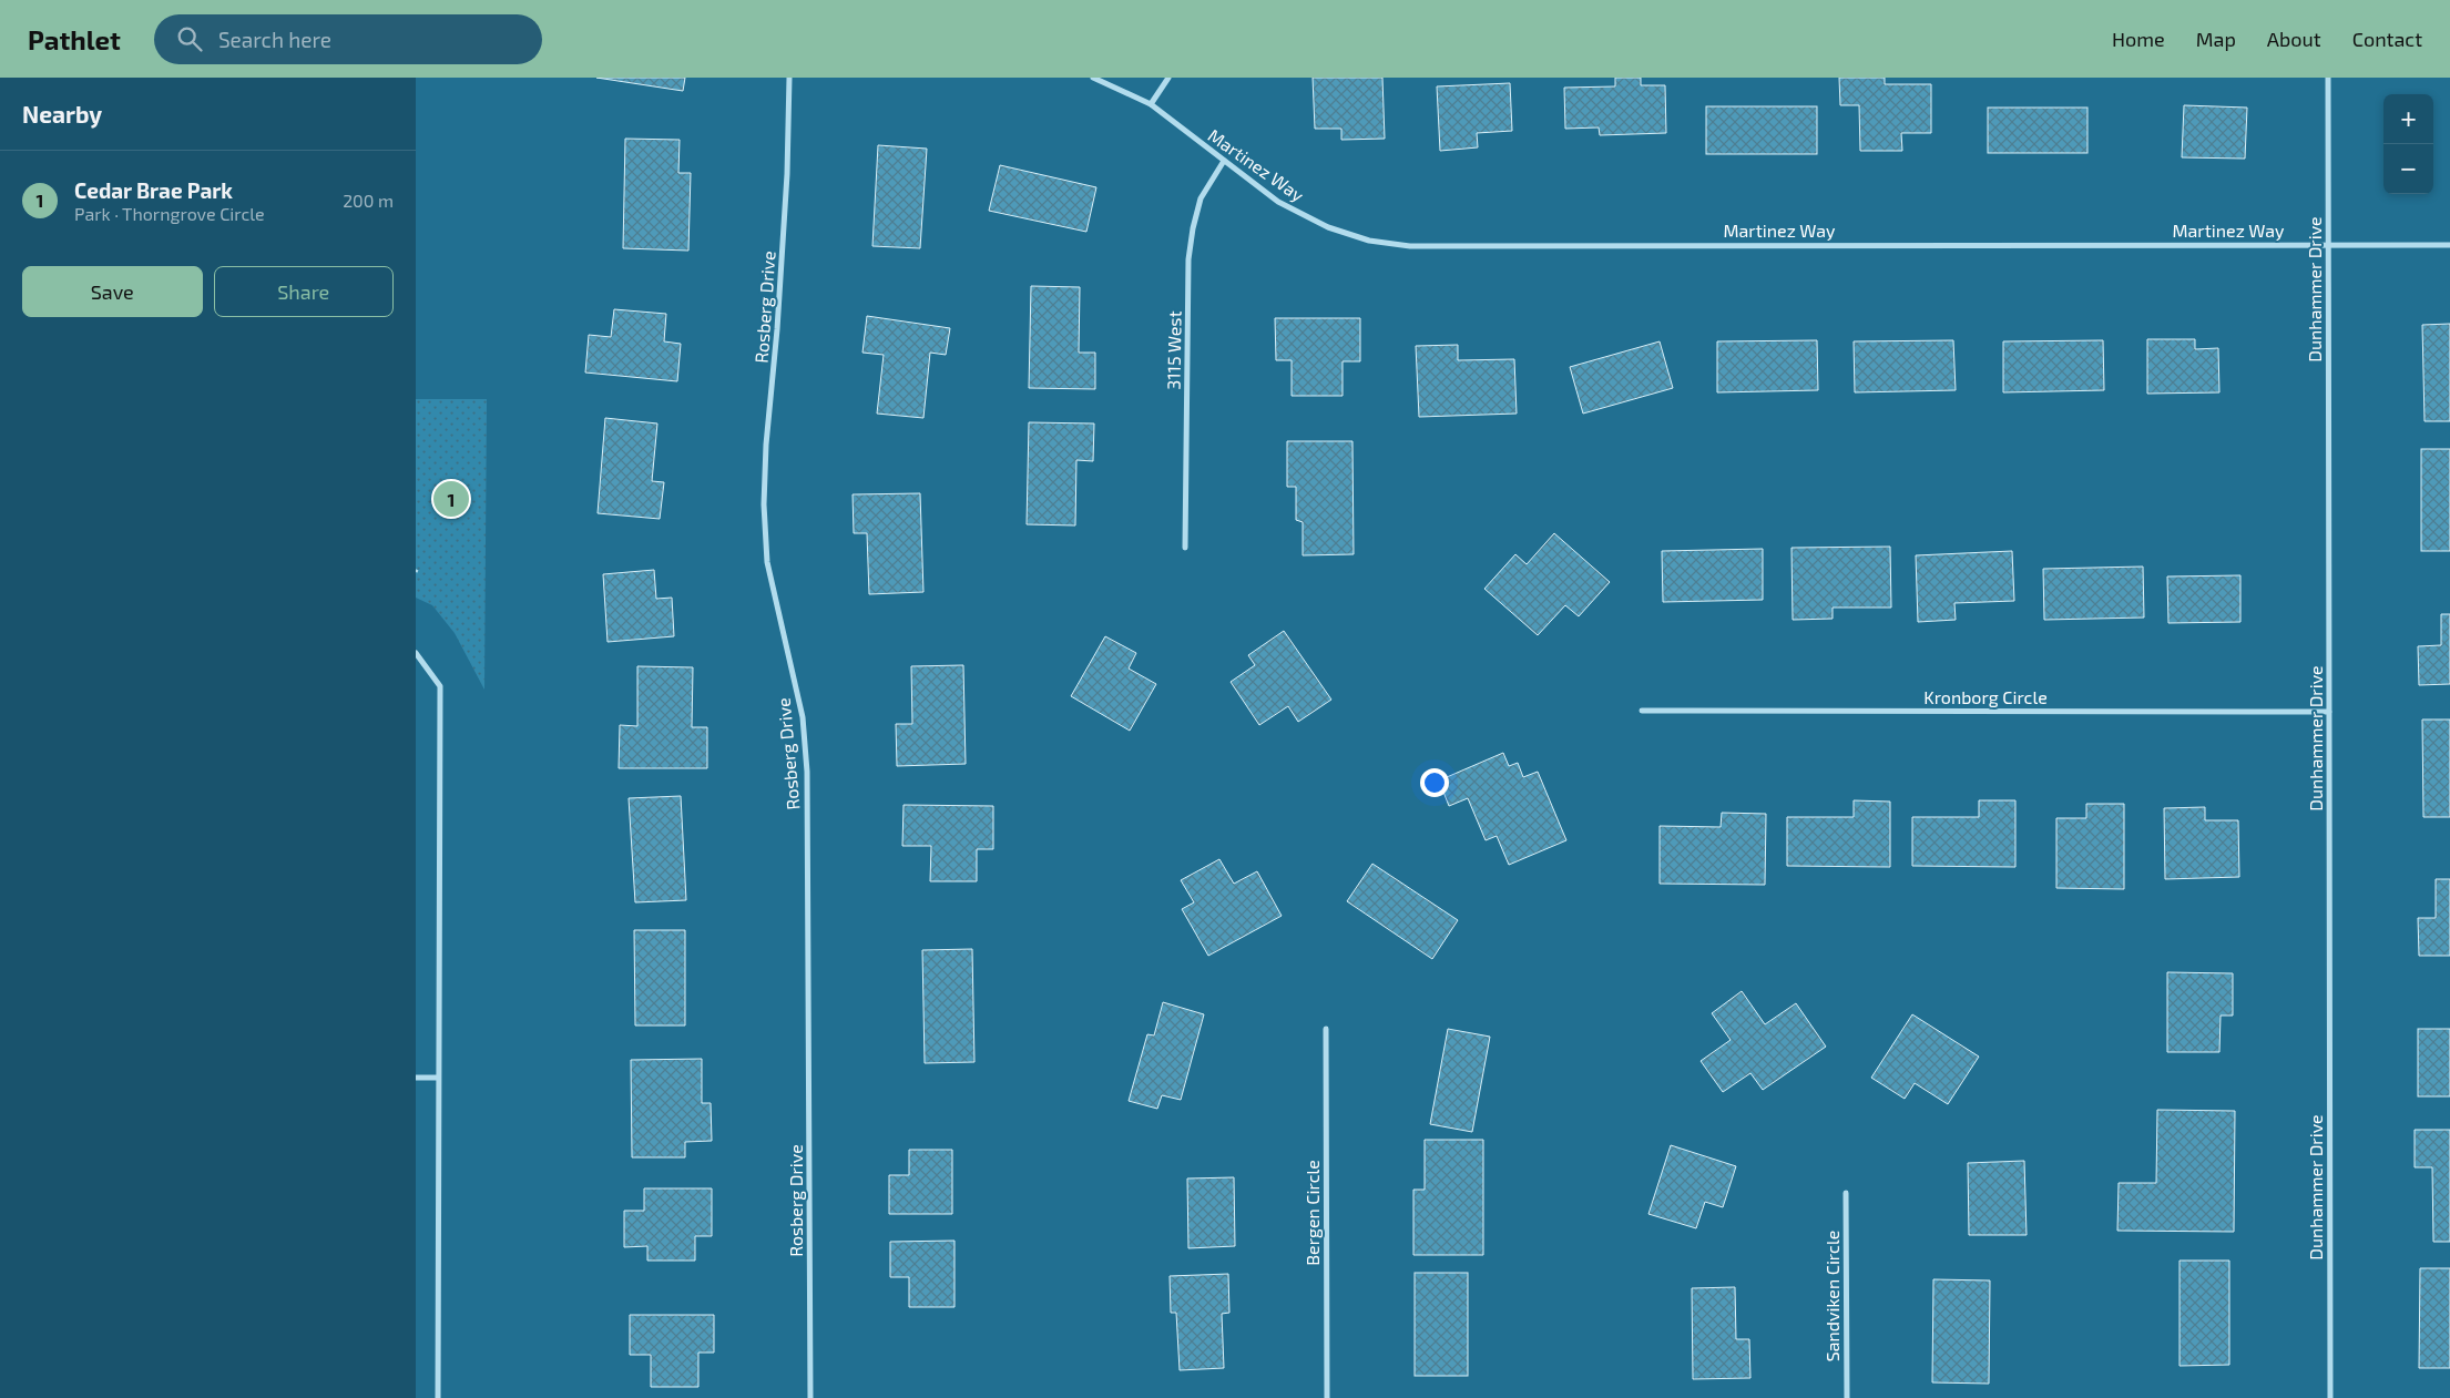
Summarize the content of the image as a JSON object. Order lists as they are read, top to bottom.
{
  "streets": {
    "street": [
      "Martinez Way",
      "Dunhammer Drive",
      "Rosberg Drive",
      "3115 West",
      "Kronborg Circle",
      "Bergen Circle",
      "Sandviken Circle"
    ]
  },
  "crossings": [
    ["Martinez Way", "Dunhammer Drive"],
    ["Martinez Way", "3115 West"],
    ["Dunhammer Drive", "Kronborg Circle"]
  ],
  "page": {
    "header": "Pathlet",
    "search": "Search here",
    "nav": [
      "Home",
      "Map",
      "About",
      "Contact"
    ],
    "heading": "Nearby",
    "map_buttons": ["+", "−"],
    "list": [
      {
        "mark": "1",
        "name": "Cedar Brae Park",
        "note": "Park · Thorngrove Circle",
        "value": "200 m"
      }
    ],
    "buttons": ["Save", "Share"],
    "pins": "1"
  }
}
